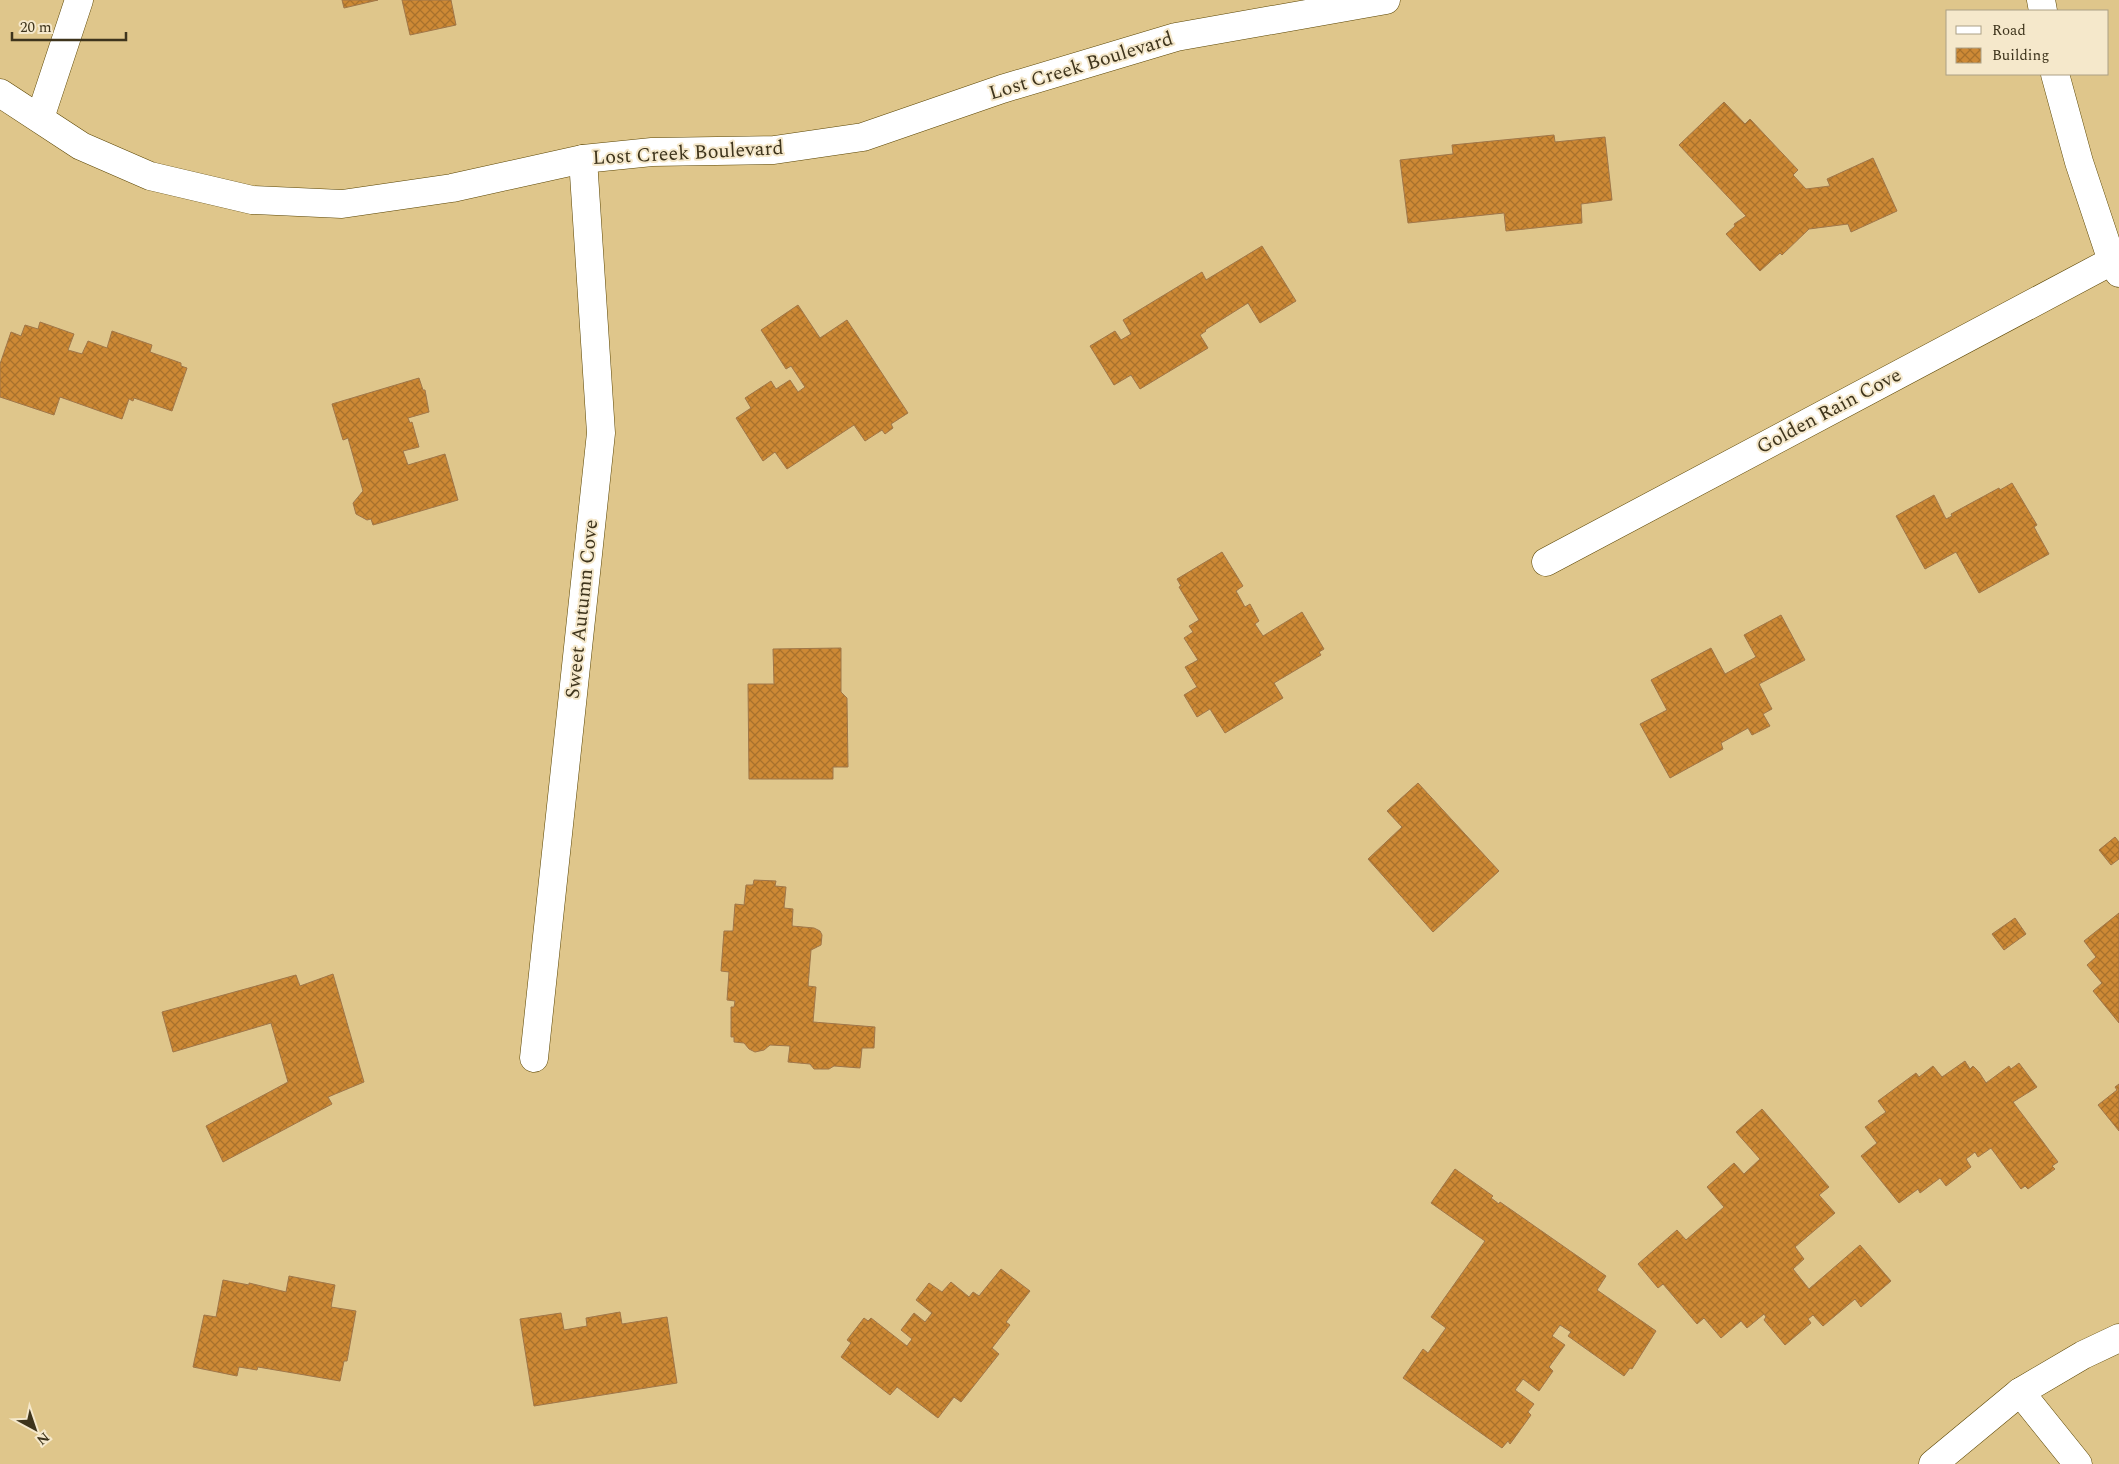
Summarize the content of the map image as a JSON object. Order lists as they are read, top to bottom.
{
  "streets": {
    "street": ["Lost Creek Boulevard", "Golden Rain Cove", "Sweet Autumn Cove"]
  },
  "crossings": [
    ["Lost Creek Boulevard", "Sweet Autumn Cove"]
  ],
  "legend": ["Road", "Building"],
  "scale_bar": "20 m",
  "north": "bottom right"
}
